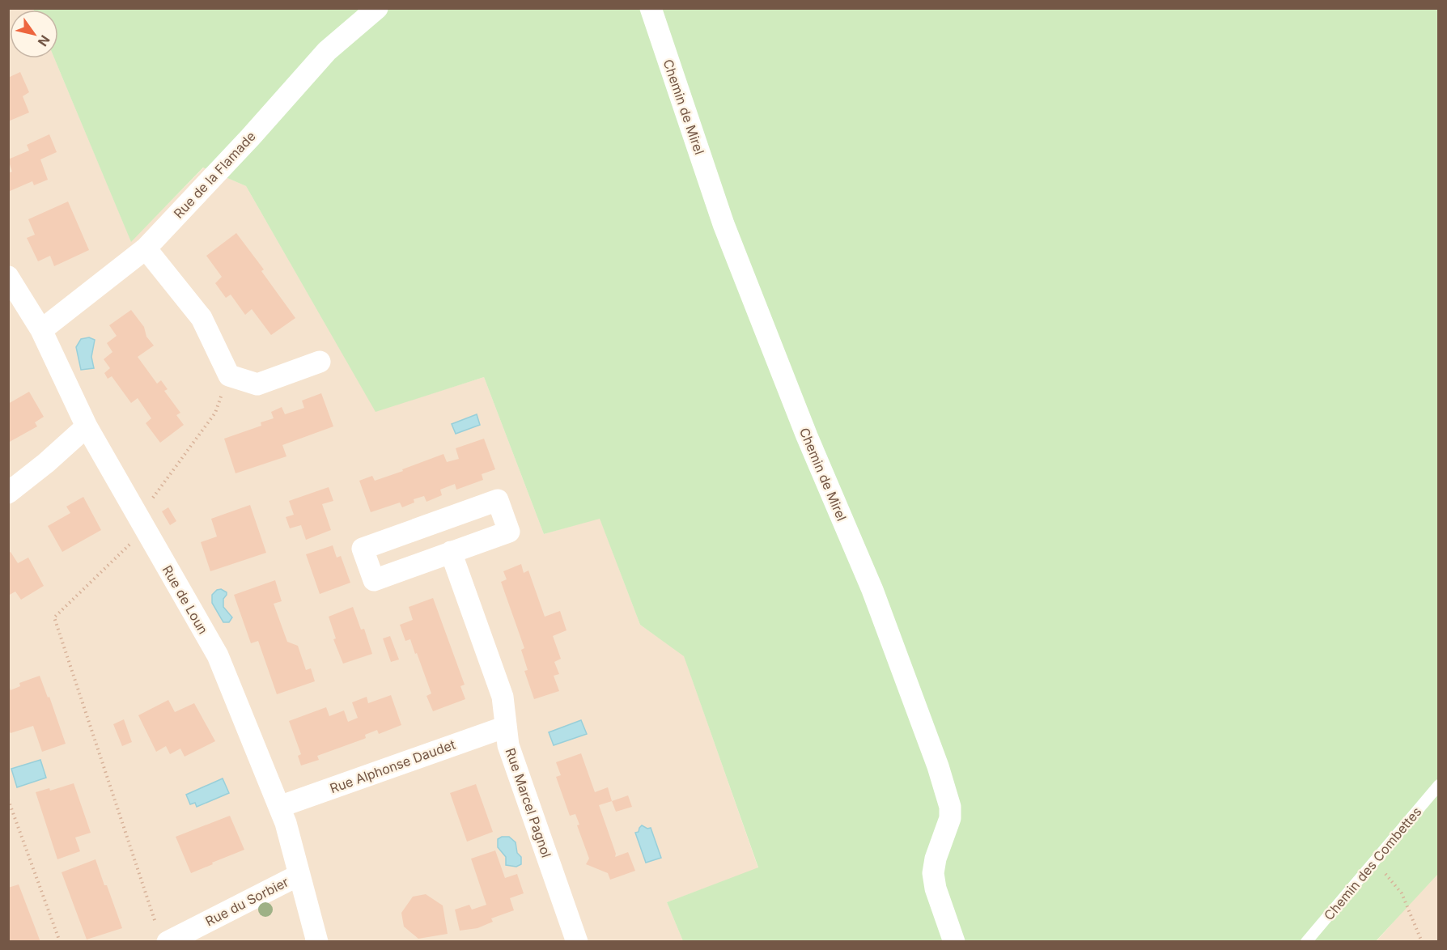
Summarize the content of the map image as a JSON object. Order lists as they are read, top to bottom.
{
  "streets": {
    "street": [
      "Chemin de Mirel",
      "Rue de la Flamade",
      "Rue de Loun",
      "Rue Alphonse Daudet",
      "Rue Marcel Pagnol",
      "Rue du Sorbier"
    ],
    "lane": ["Chemin des Combettes"]
  },
  "crossings": [
    ["Rue de la Flamade", "Rue de Loun"],
    ["Rue de Loun", "Rue Alphonse Daudet"],
    ["Rue de Loun", "Rue du Sorbier"],
    ["Rue Alphonse Daudet", "Rue Marcel Pagnol"]
  ],
  "north": "bottom right"
}
